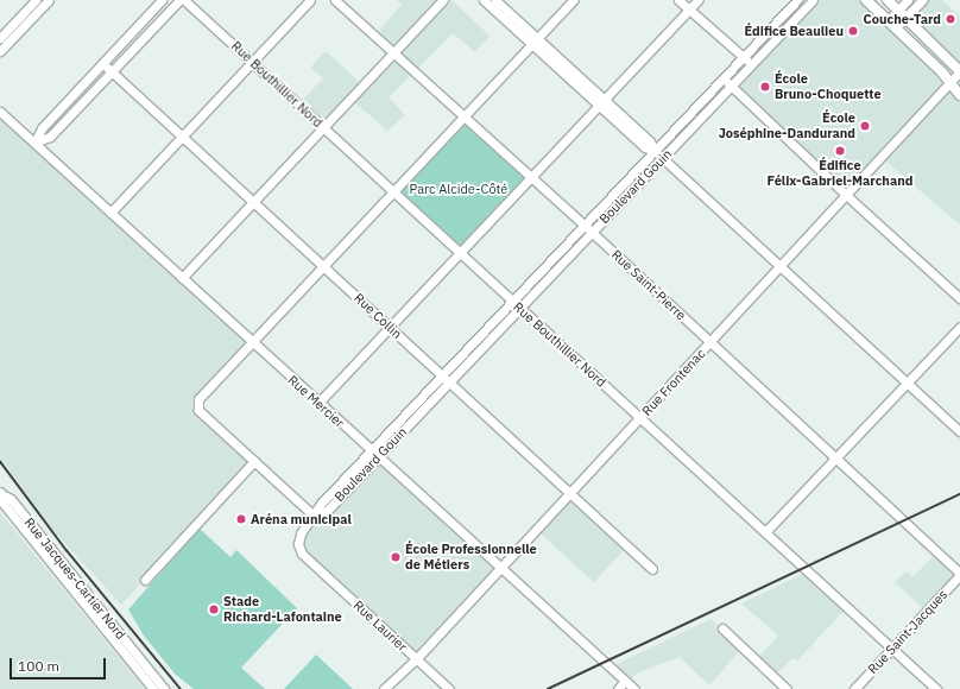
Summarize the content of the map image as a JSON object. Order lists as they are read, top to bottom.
{
  "streets": {
    "street": [
      "Rue Bouthillier Nord",
      "Boulevard Gouin",
      "Rue Saint-Pierre",
      "Rue Collin",
      "Rue Frontenac",
      "Rue Mercier",
      "Rue Jacques-Cartier Nord",
      "Rue Laurier",
      "Rue Saint-Jacques"
    ]
  },
  "crossings": [
    ["Rue Bouthillier Nord", "Boulevard Gouin"],
    ["Rue Bouthillier Nord", "Rue Frontenac"],
    ["Rue Bouthillier Nord", "Rue Saint-Jacques"],
    ["Boulevard Gouin", "Rue Saint-Pierre"],
    ["Boulevard Gouin", "Rue Collin"],
    ["Boulevard Gouin", "Rue Mercier"],
    ["Boulevard Gouin", "Rue Laurier"],
    ["Rue Saint-Pierre", "Rue Frontenac"],
    ["Rue Saint-Pierre", "Rue Saint-Jacques"],
    ["Rue Collin", "Rue Frontenac"],
    ["Rue Frontenac", "Rue Mercier"],
    ["Rue Frontenac", "Rue Laurier"]
  ],
  "parks": ["Parc Alcide-Côté"],
  "places": [
    "Couche-Tard",
    "Édifice Beaulieu",
    "École Bruno-Choquette",
    "École Joséphine-Dandurand",
    "Édifice Félix-Gabriel-Marchand",
    "Aréna municipal",
    "École Professionnelle de Métiers",
    "Stade Richard-Lafontaine"
  ],
  "scale_bar": "100 m"
}
